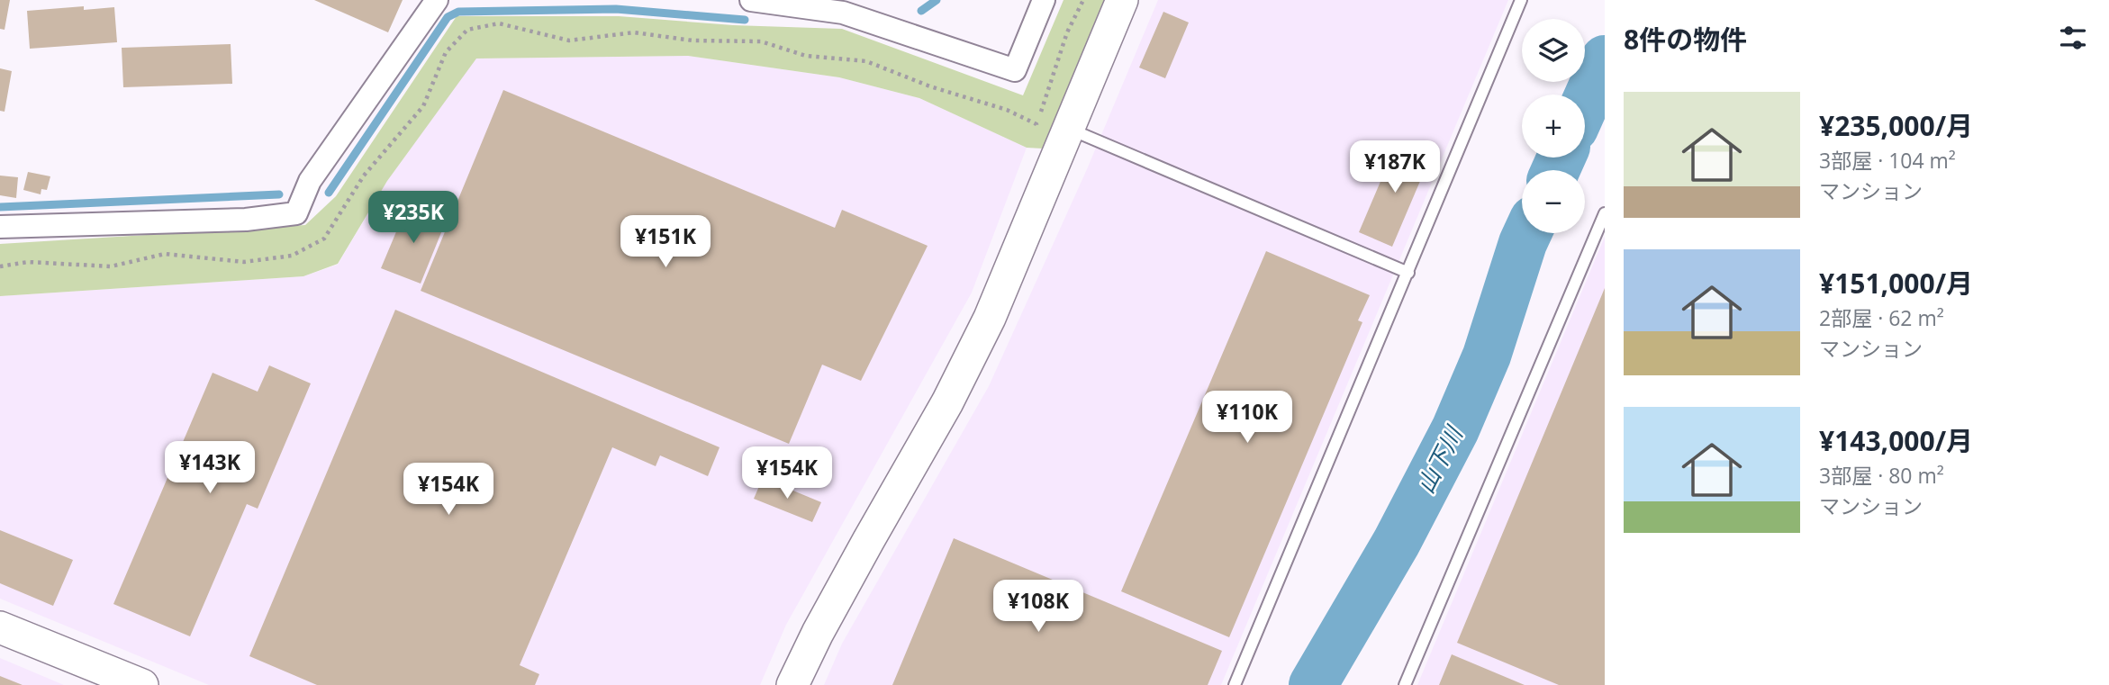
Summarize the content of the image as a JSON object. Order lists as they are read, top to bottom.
{
  "water": ["山下川"],
  "page": {
    "heading": "8件の物件",
    "map_buttons": ["+", "−"],
    "list": [
      {
        "name": "¥235,000/月",
        "note": "3部屋 · 104 m² · マンション"
      },
      {
        "name": "¥151,000/月",
        "note": "2部屋 · 62 m² · マンション"
      },
      {
        "name": "¥143,000/月",
        "note": "3部屋 · 80 m² · マンション"
      }
    ],
    "price": [
      "¥187K",
      "¥235K",
      "¥151K",
      "¥110K",
      "¥143K",
      "¥154K",
      "¥154K",
      "¥108K"
    ]
  }
}
